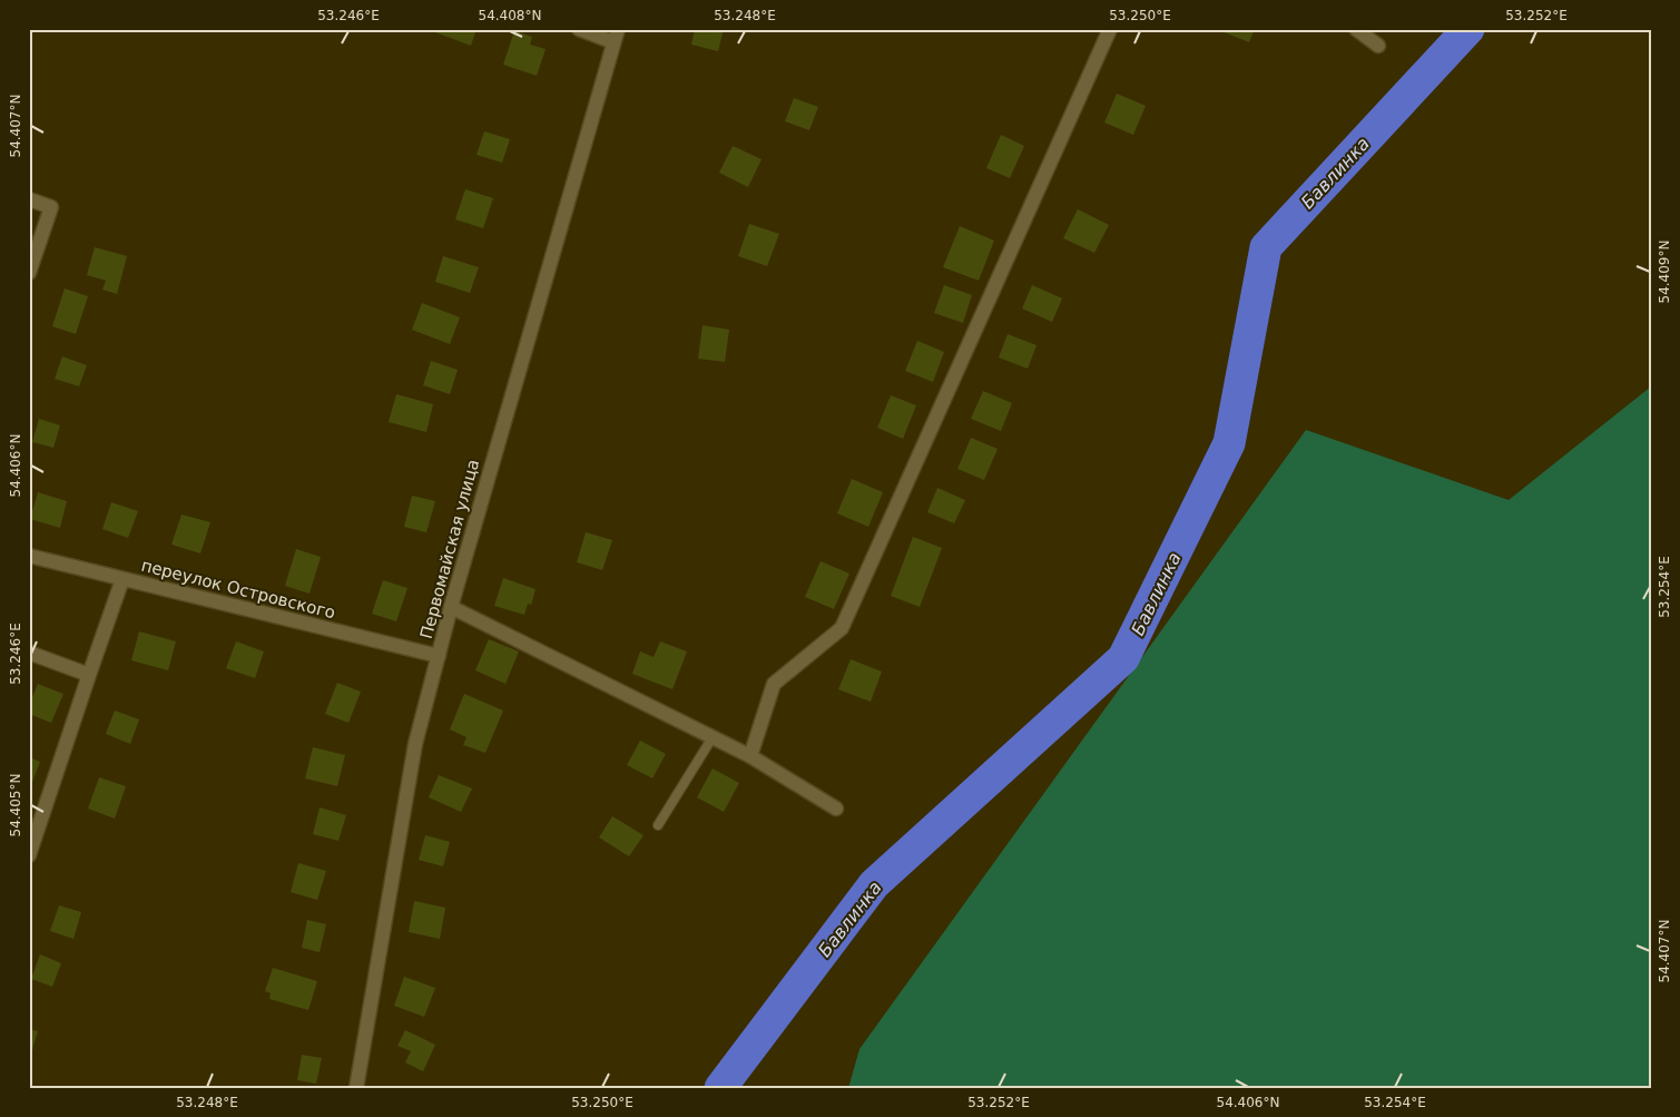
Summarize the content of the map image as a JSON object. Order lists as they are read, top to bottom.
{
  "streets": {
    "street": ["Первомайская улица", "переулок Островского"]
  },
  "crossings": [
    ["Первомайская улица", "переулок Островского"]
  ],
  "water": ["Бавлинка"],
  "coordinates": [
    "53.246°E",
    "54.408°N",
    "53.248°E",
    "53.250°E",
    "53.252°E",
    "54.407°N",
    "54.409°N",
    "54.406°N",
    "53.254°E",
    "54.405°N"
  ]
}
